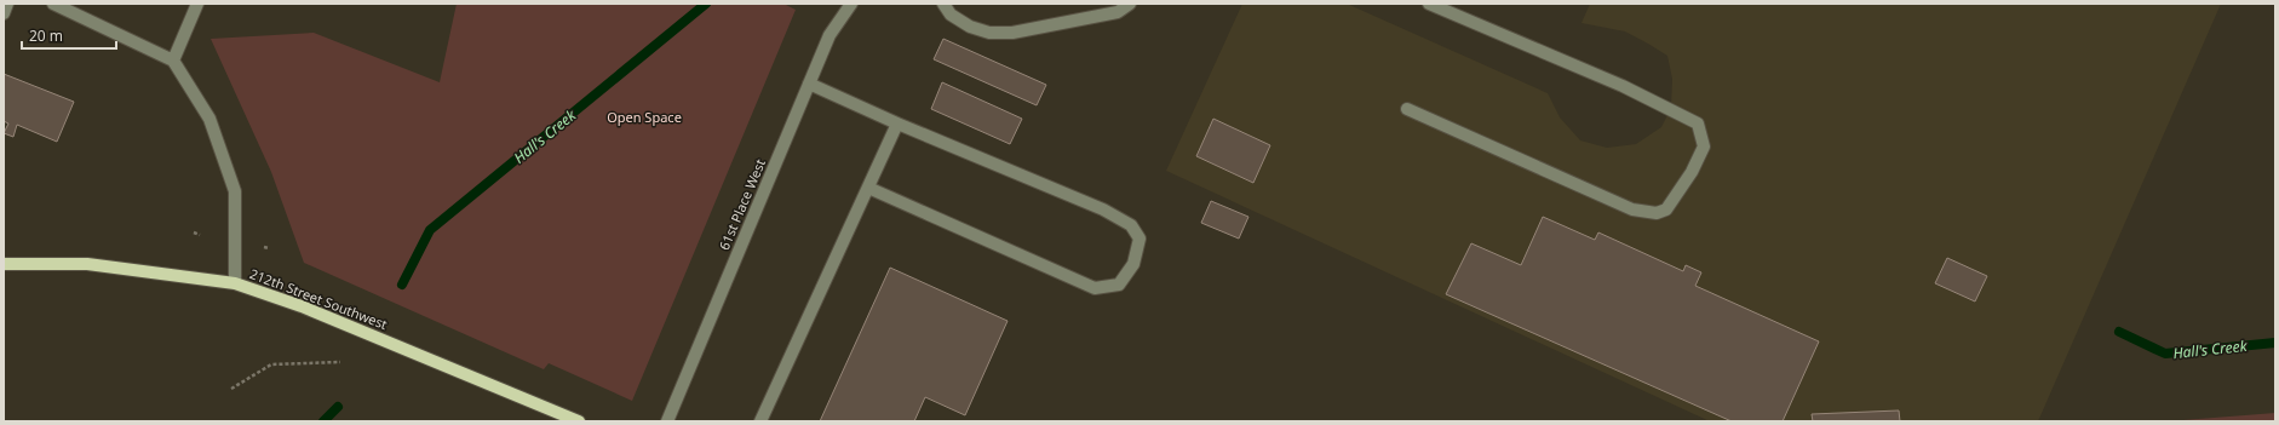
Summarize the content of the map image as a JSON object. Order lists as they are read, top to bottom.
{
  "streets": {
    "main road": ["212th Street Southwest"],
    "street": ["61st Place West"]
  },
  "water": ["Hall's Creek"],
  "parks": ["Open Space"],
  "scale_bar": "20 m"
}
